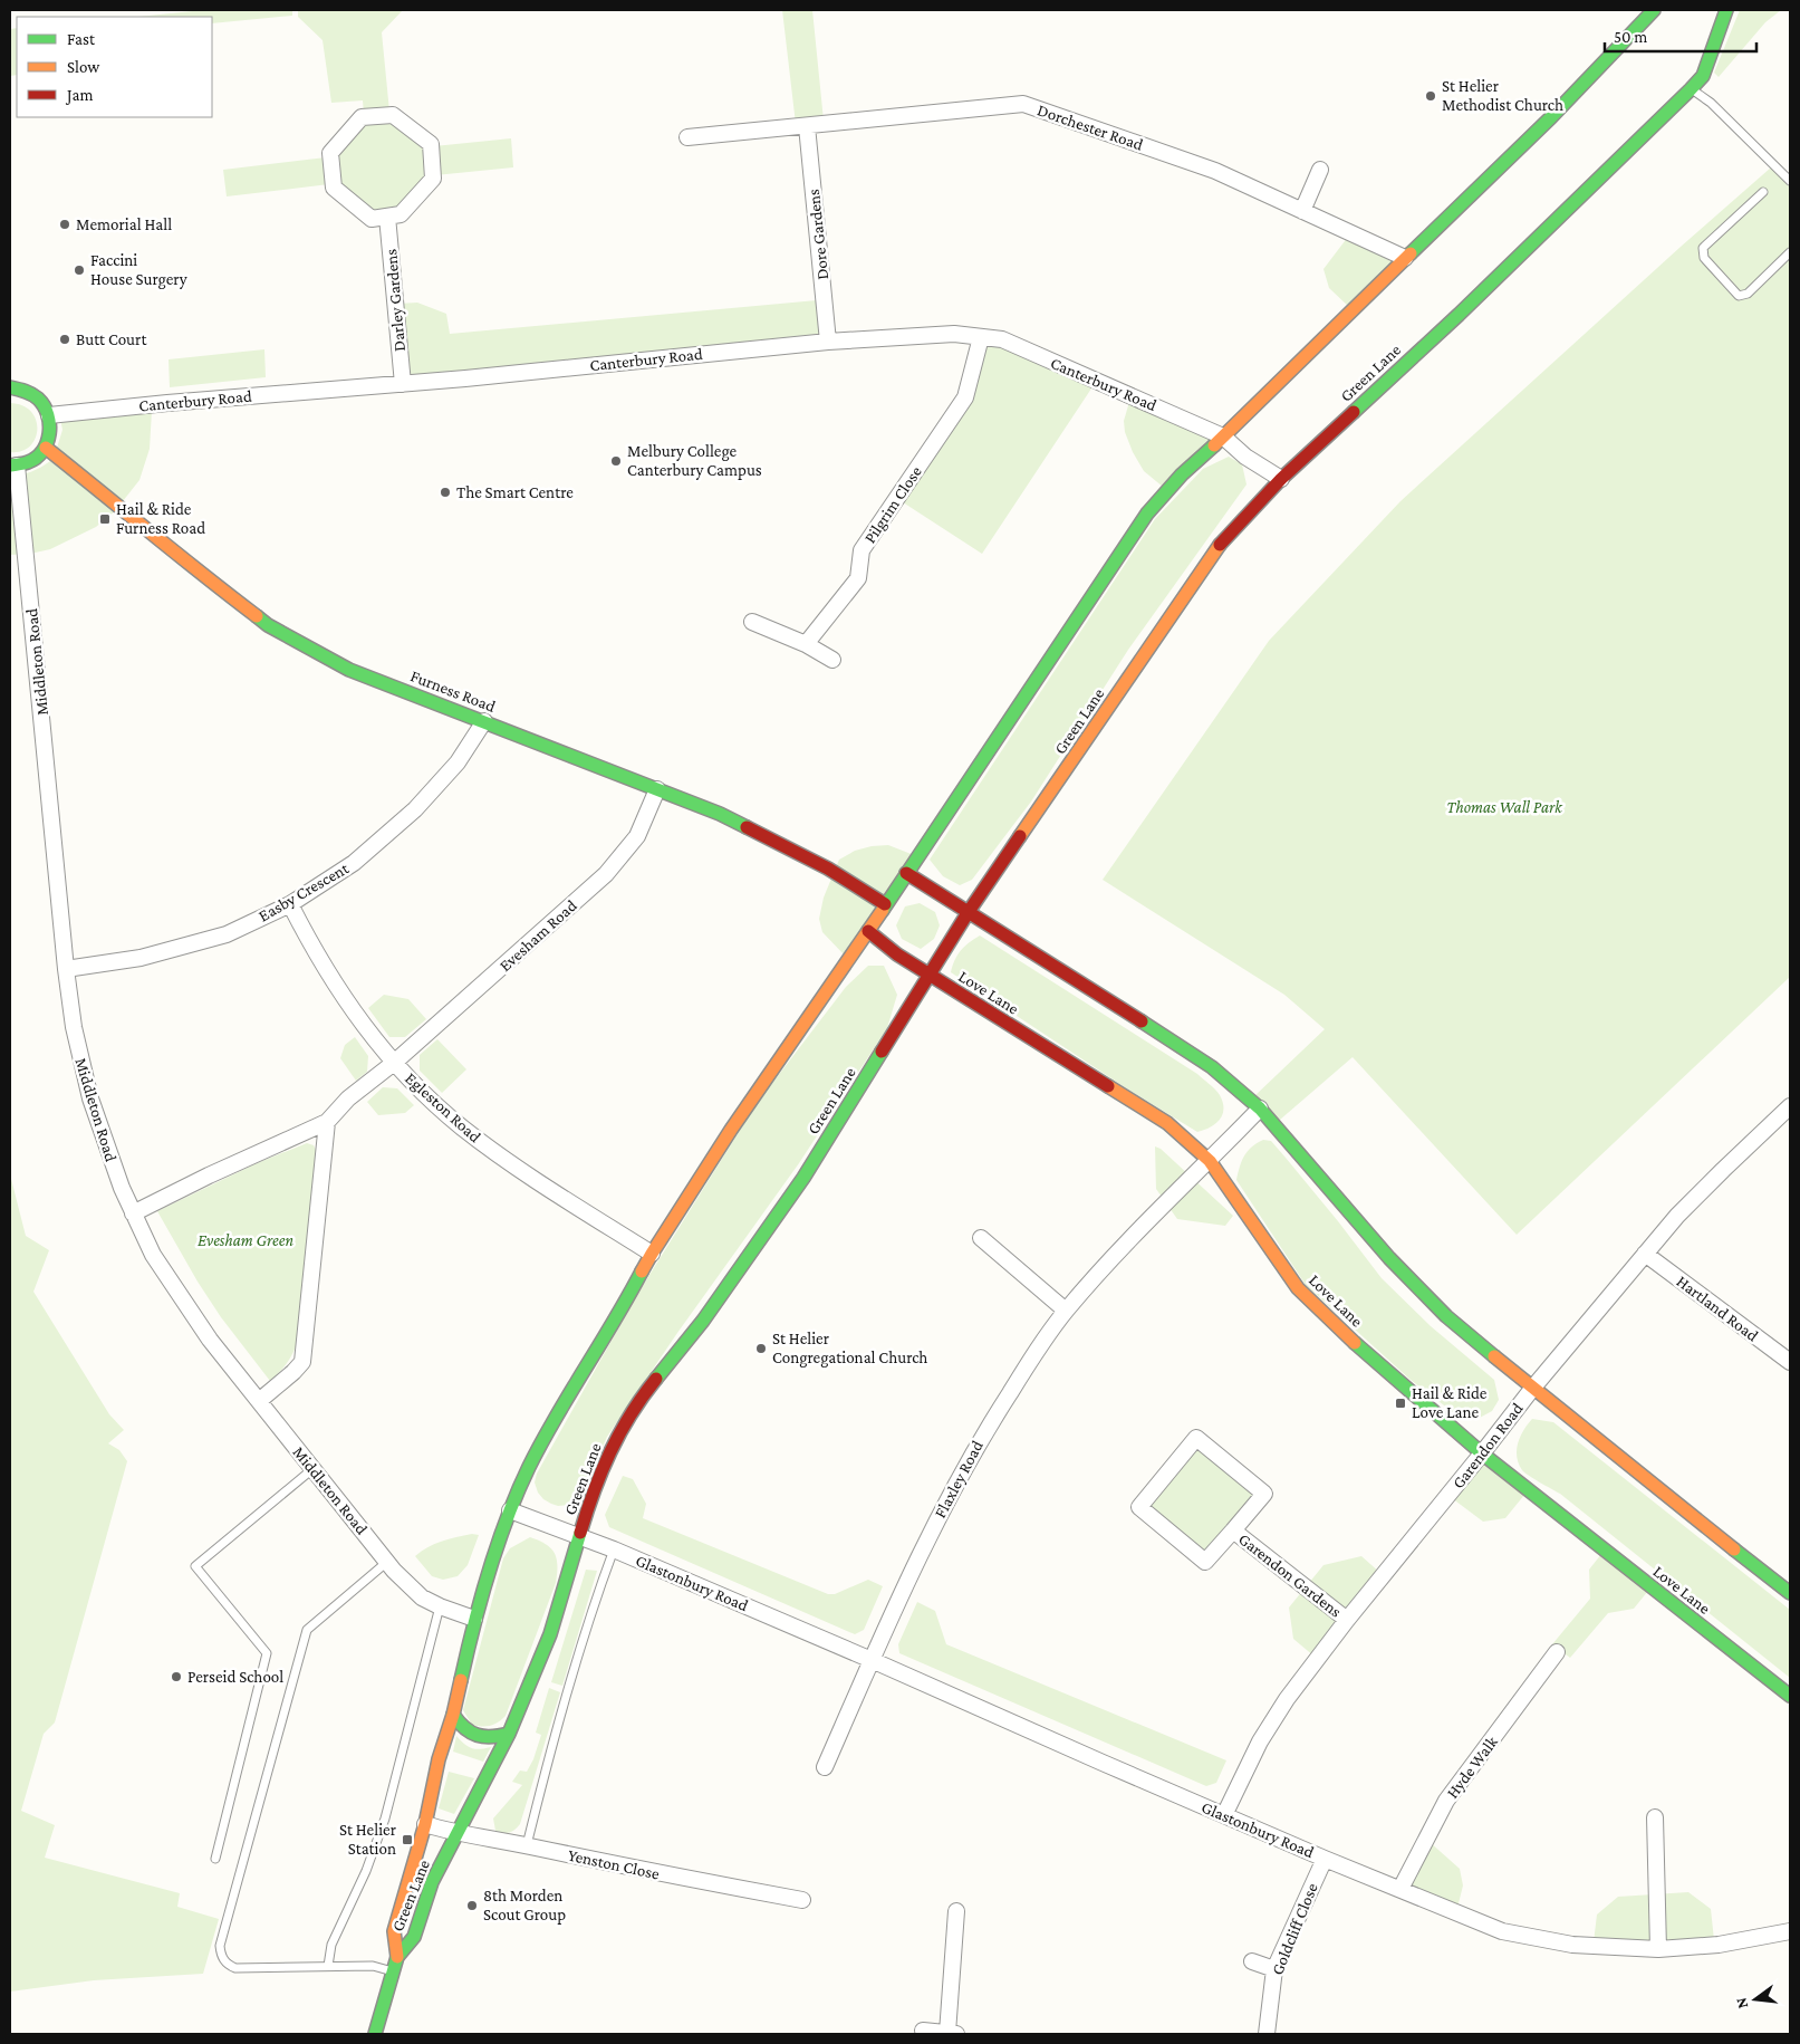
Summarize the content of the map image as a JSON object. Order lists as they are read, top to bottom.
{
  "streets": {
    "main road": ["Green Lane", "Furness Road", "Love Lane"],
    "street": [
      "Dorchester Road",
      "Dore Gardens",
      "Darley Gardens",
      "Canterbury Road",
      "Pilgrim Close",
      "Middleton Road",
      "Easby Crescent",
      "Evesham Road",
      "Egleston Road",
      "Hartland Road",
      "Garendon Road",
      "Flaxley Road",
      "Garendon Gardens",
      "Glastonbury Road",
      "Hyde Walk",
      "Yenston Close",
      "Goldcliff Close"
    ]
  },
  "crossings": [
    ["Dorchester Road", "Dore Gardens"],
    ["Dorchester Road", "Green Lane"],
    ["Dore Gardens", "Canterbury Road"],
    ["Darley Gardens", "Canterbury Road"],
    ["Canterbury Road", "Green Lane"],
    ["Canterbury Road", "Pilgrim Close"],
    ["Green Lane", "Middleton Road"],
    ["Green Lane", "Furness Road"],
    ["Green Lane", "Love Lane"],
    ["Green Lane", "Egleston Road"],
    ["Green Lane", "Glastonbury Road"],
    ["Green Lane", "Yenston Close"],
    ["Middleton Road", "Easby Crescent"],
    ["Furness Road", "Easby Crescent"],
    ["Furness Road", "Evesham Road"],
    ["Easby Crescent", "Egleston Road"],
    ["Evesham Road", "Egleston Road"],
    ["Love Lane", "Garendon Road"],
    ["Love Lane", "Flaxley Road"],
    ["Hartland Road", "Garendon Road"],
    ["Garendon Road", "Garendon Gardens"],
    ["Garendon Road", "Glastonbury Road"],
    ["Flaxley Road", "Glastonbury Road"],
    ["Glastonbury Road", "Hyde Walk"],
    ["Glastonbury Road", "Goldcliff Close"]
  ],
  "parks": ["Thomas Wall Park", "Evesham Green"],
  "places": {
    "other": [
      "St Helier Methodist Church",
      "Memorial Hall",
      "Faccini House Surgery",
      "Butt Court",
      "Melbury College Canterbury Campus",
      "The Smart Centre",
      "St Helier Congregational Church",
      "Perseid School",
      "8th Morden Scout Group"
    ],
    "transit": ["Hail & Ride Furness Road", "Hail & Ride Love Lane", "St Helier Station"]
  },
  "legend": ["Fast", "Slow", "Jam"],
  "scale_bar": "50 m",
  "north": "left"
}
